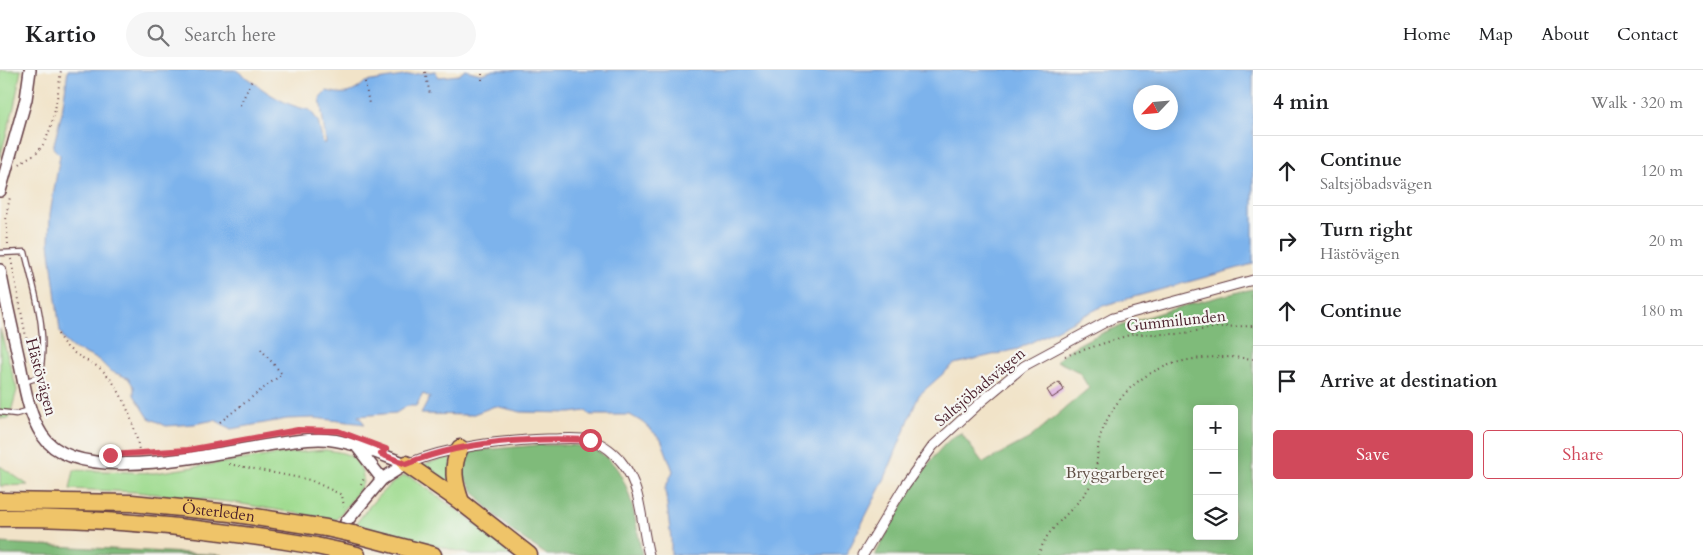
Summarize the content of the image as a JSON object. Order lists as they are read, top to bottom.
{
  "streets": {
    "highway": ["Österleden"],
    "street": ["Hästövägen", "Saltsjöbadsvägen"],
    "path": ["Gummilunden"]
  },
  "crossings": [
    ["Gummilunden", "Saltsjöbadsvägen"]
  ],
  "parks": ["Bryggarberget"],
  "north": "bottom left",
  "page": {
    "header": "Kartio",
    "search": "Search here",
    "nav": [
      "Home",
      "Map",
      "About",
      "Contact"
    ],
    "heading": ["4 min", "Walk · 320 m"],
    "list": [
      ["Continue", "Saltsjöbadsvägen", "120 m"],
      ["Turn right", "Hästövägen", "20 m"],
      ["Continue", "180 m"],
      "Arrive at destination"
    ],
    "map_buttons": ["+", "−"],
    "buttons": ["Save", "Share"]
  }
}
